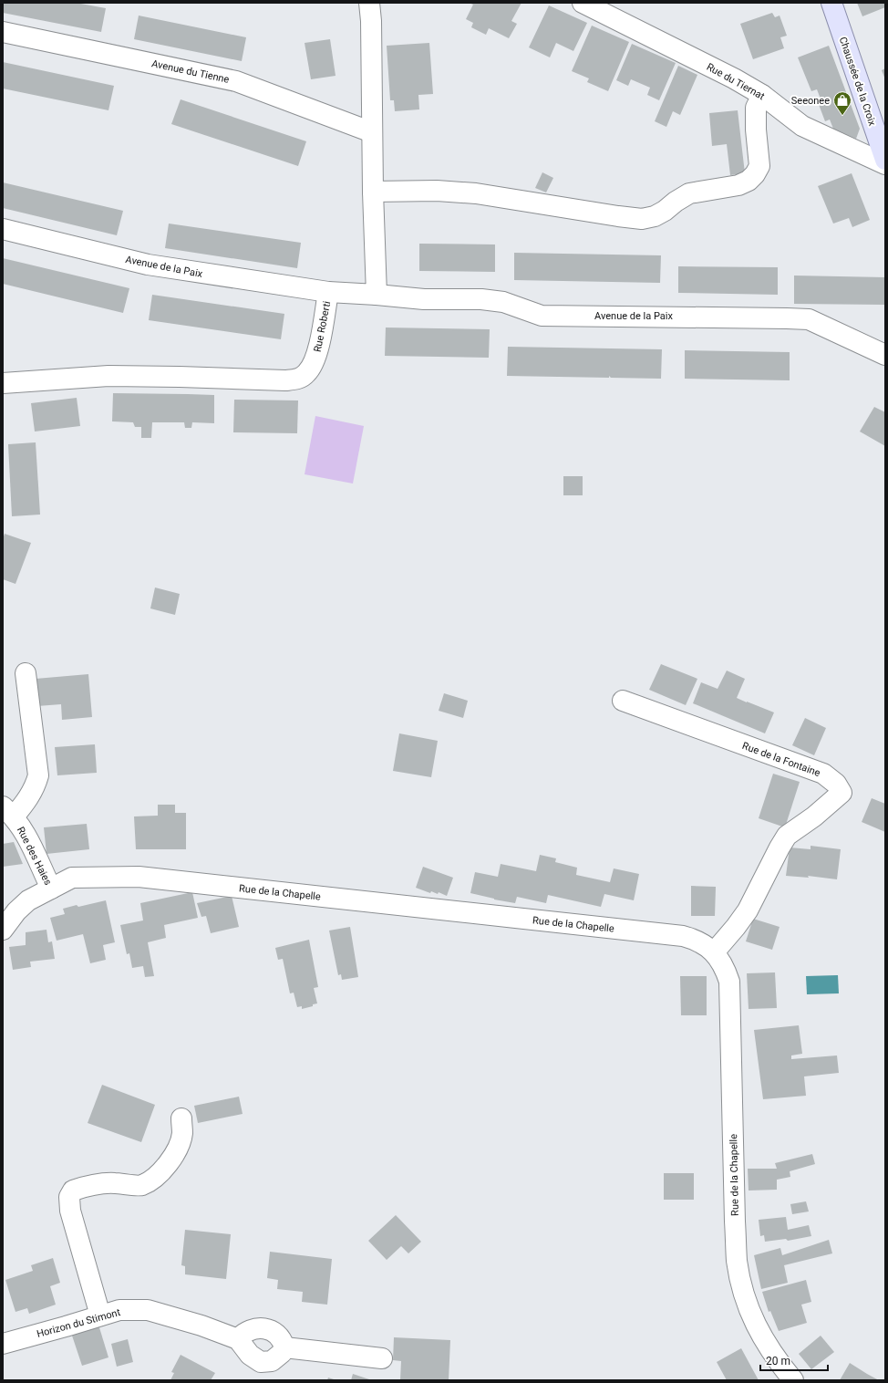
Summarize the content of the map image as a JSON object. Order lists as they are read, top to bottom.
{
  "streets": {
    "main road": ["Chaussée de la Croix"],
    "street": [
      "Avenue du Tienne",
      "Rue du Tiernat",
      "Avenue de la Paix",
      "Rue Roberti",
      "Rue de la Fontaine",
      "Rue des Haies",
      "Rue de la Chapelle",
      "Horizon du Stimont"
    ]
  },
  "crossings": [
    ["Avenue de la Paix", "Rue Roberti"],
    ["Rue de la Fontaine", "Rue de la Chapelle"],
    ["Rue des Haies", "Rue de la Chapelle"]
  ],
  "places": {
    "shop": ["Seeonee"]
  },
  "scale_bar": "20 m"
}
